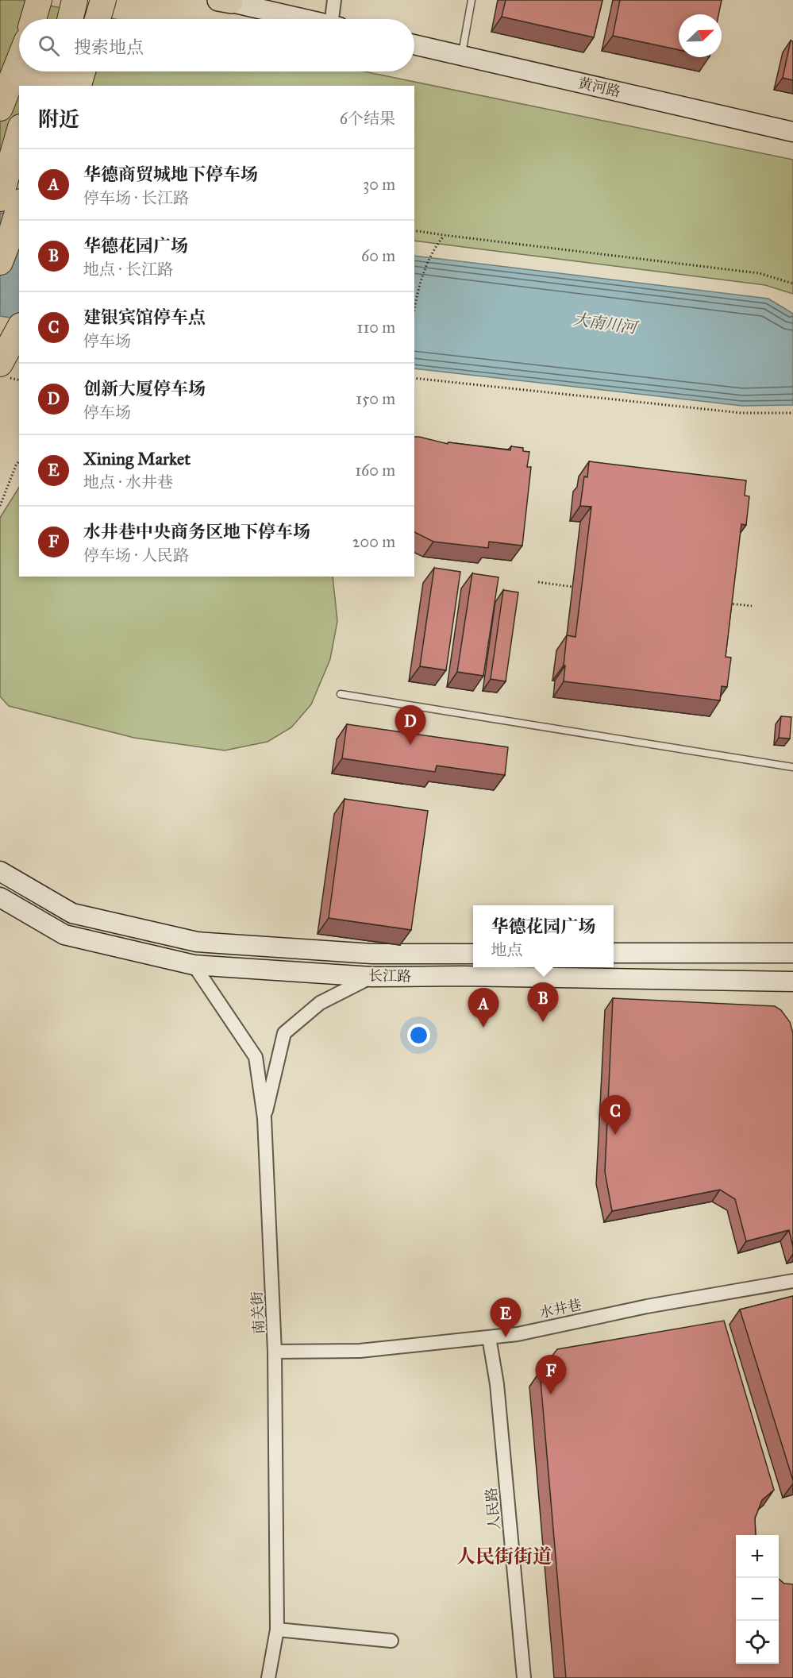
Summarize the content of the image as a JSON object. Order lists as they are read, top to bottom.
{
  "streets": {
    "main road": ["黄河路", "长江路"],
    "street": ["水井巷", "南关街", "人民路"]
  },
  "crossings": [
    ["长江路", "南关街"],
    ["水井巷", "南关街"],
    ["水井巷", "人民路"]
  ],
  "districts": ["人民街街道"],
  "water": ["大南川河"],
  "north": "top right",
  "page": {
    "search": "搜索地点",
    "heading": ["附近", "6个结果"],
    "list": [
      {
        "mark": "A",
        "name": "华德商贸城地下停车场",
        "note": "停车场 · 长江路",
        "value": "30 m"
      },
      {
        "mark": "B",
        "name": "华德花园广场",
        "note": "地点 · 长江路",
        "value": "60 m"
      },
      {
        "mark": "C",
        "name": "建银宾馆停车点",
        "note": "停车场",
        "value": "110 m"
      },
      {
        "mark": "D",
        "name": "创新大厦停车场",
        "note": "停车场",
        "value": "150 m"
      },
      {
        "mark": "E",
        "name": "Xining Market",
        "note": "地点 · 水井巷",
        "value": "160 m"
      },
      {
        "mark": "F",
        "name": "水井巷中央商务区地下停车场",
        "note": "停车场 · 人民路",
        "value": "200 m"
      }
    ],
    "pins": [
      "D",
      "B",
      "A",
      "C",
      "E",
      "F"
    ],
    "popup": ["华德花园广场", "地点"],
    "map_buttons": ["+", "−"]
  }
}
